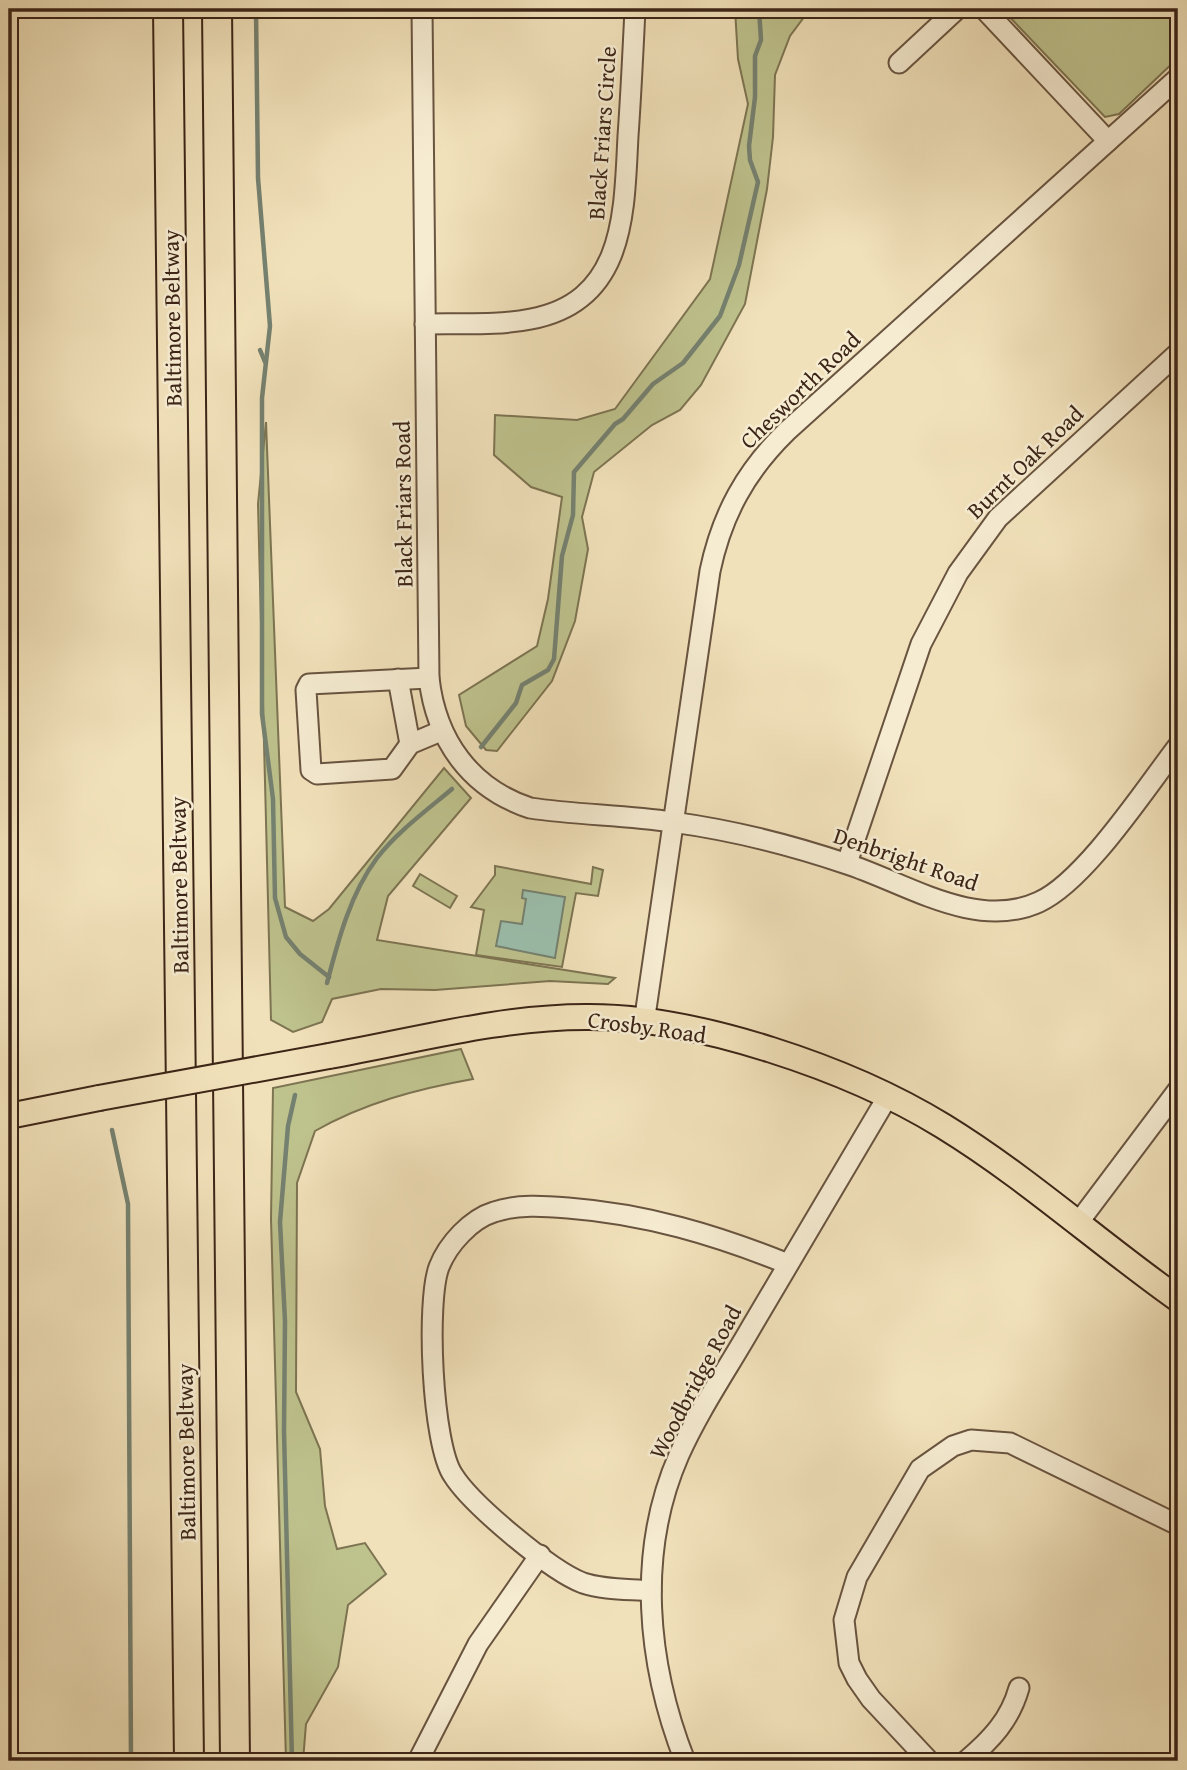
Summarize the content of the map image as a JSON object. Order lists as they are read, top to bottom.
{
  "streets": {
    "highway": ["Baltimore Beltway"],
    "main road": ["Crosby Road"],
    "street": [
      "Black Friars Circle",
      "Chesworth Road",
      "Burnt Oak Road",
      "Black Friars Road",
      "Denbright Road",
      "Woodbridge Road"
    ]
  },
  "crossings": [
    ["Black Friars Circle", "Black Friars Road"],
    ["Chesworth Road", "Black Friars Road"],
    ["Chesworth Road", "Denbright Road"],
    ["Chesworth Road", "Crosby Road"],
    ["Burnt Oak Road", "Denbright Road"],
    ["Black Friars Road", "Denbright Road"],
    ["Crosby Road", "Woodbridge Road"]
  ]
}
